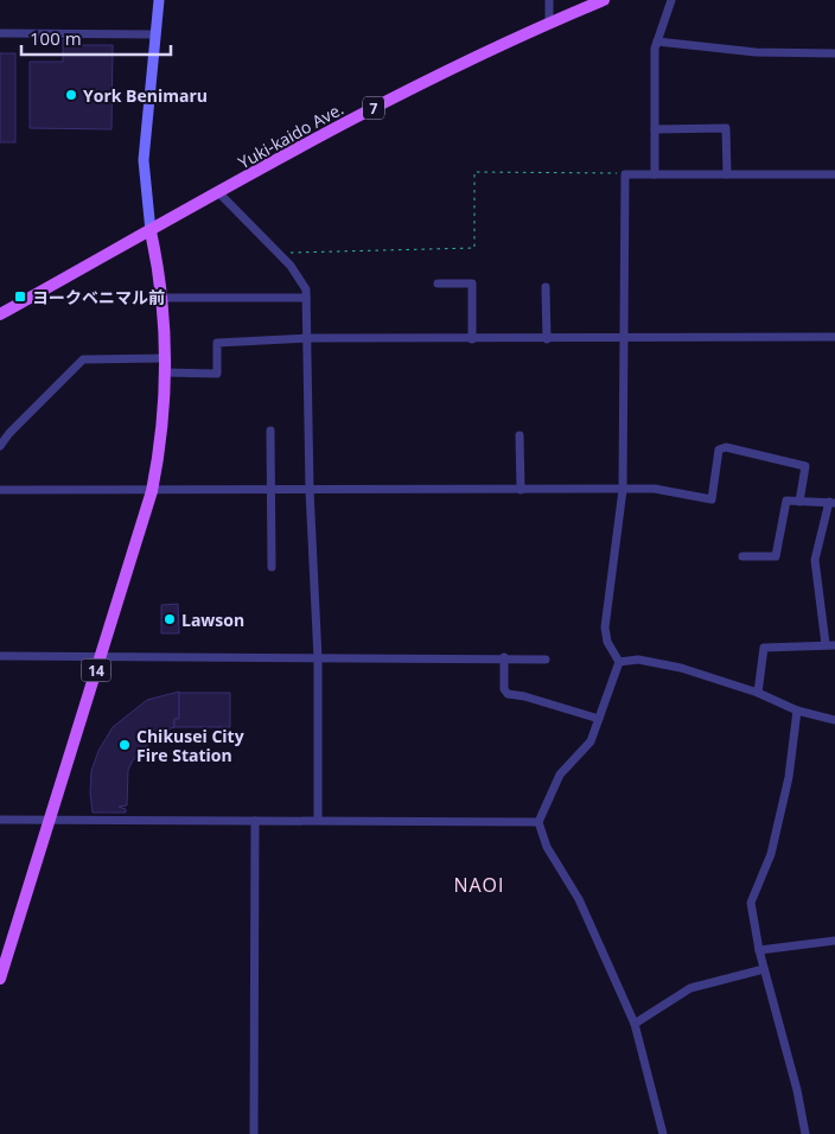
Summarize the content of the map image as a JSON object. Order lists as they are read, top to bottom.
{
  "streets": {
    "main road": ["7", "Yuki-kaido Ave.", "14"]
  },
  "crossings": [
    ["Yuki-kaido Ave.", "14"]
  ],
  "districts": ["NAOI"],
  "places": {
    "other": ["York Benimaru", "Lawson", "Chikusei City Fire Station"],
    "transit": ["ヨークベニマル前"]
  },
  "scale_bar": "100 m"
}
